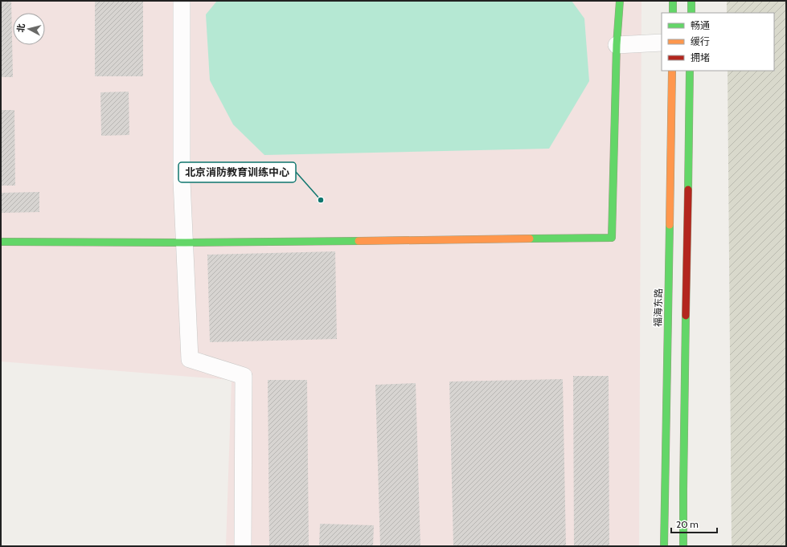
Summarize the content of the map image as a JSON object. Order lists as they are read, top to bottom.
{
  "streets": {
    "street": ["福海东路"]
  },
  "places": ["北京消防教育训练中心"],
  "legend": ["畅通", "缓行", "拥堵"],
  "scale_bar": "20 m",
  "north": "left"
}
